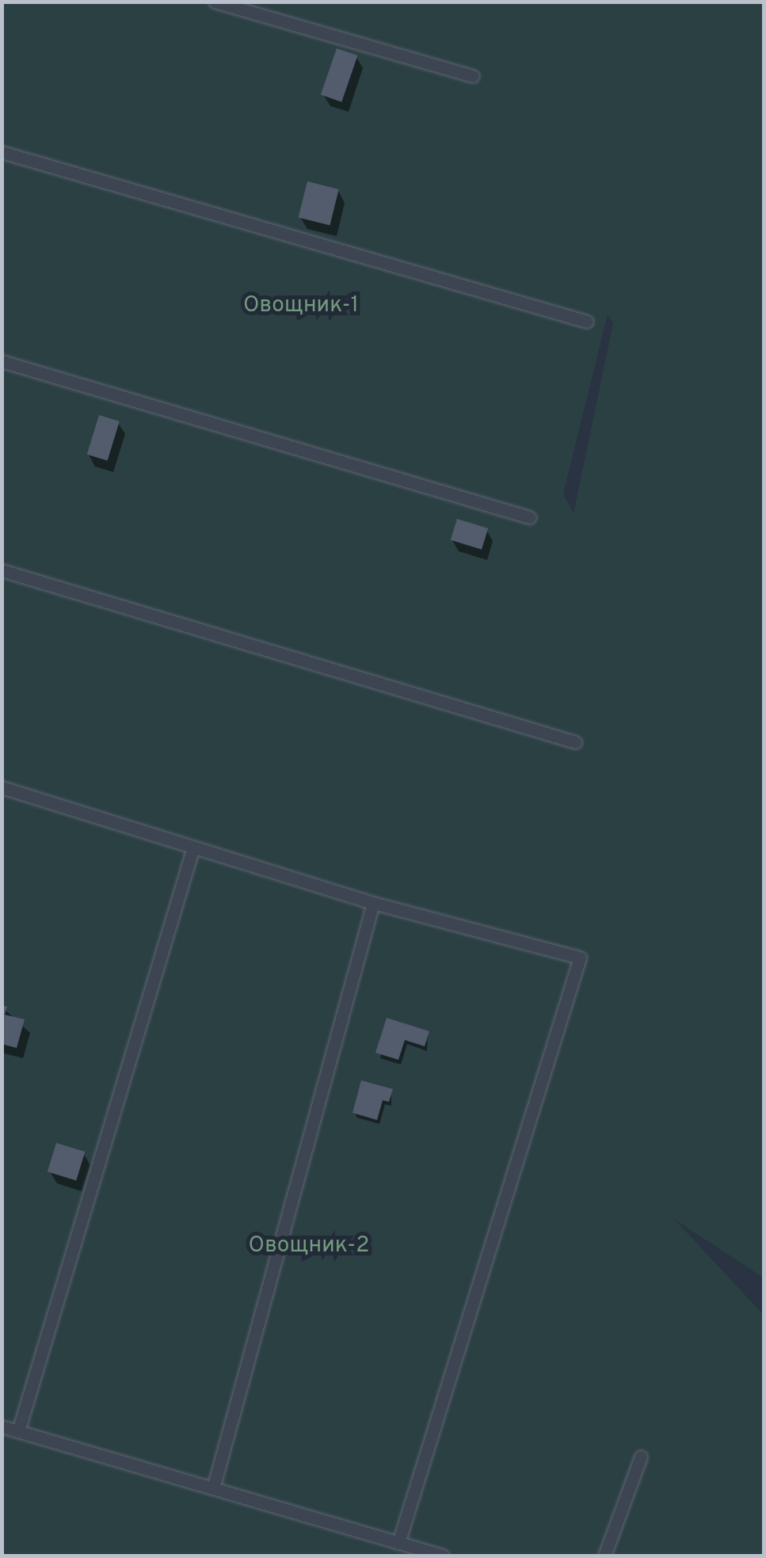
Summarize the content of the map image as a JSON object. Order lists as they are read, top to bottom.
{
  "parks": ["Овощник-1", "Овощник-2"]
}
